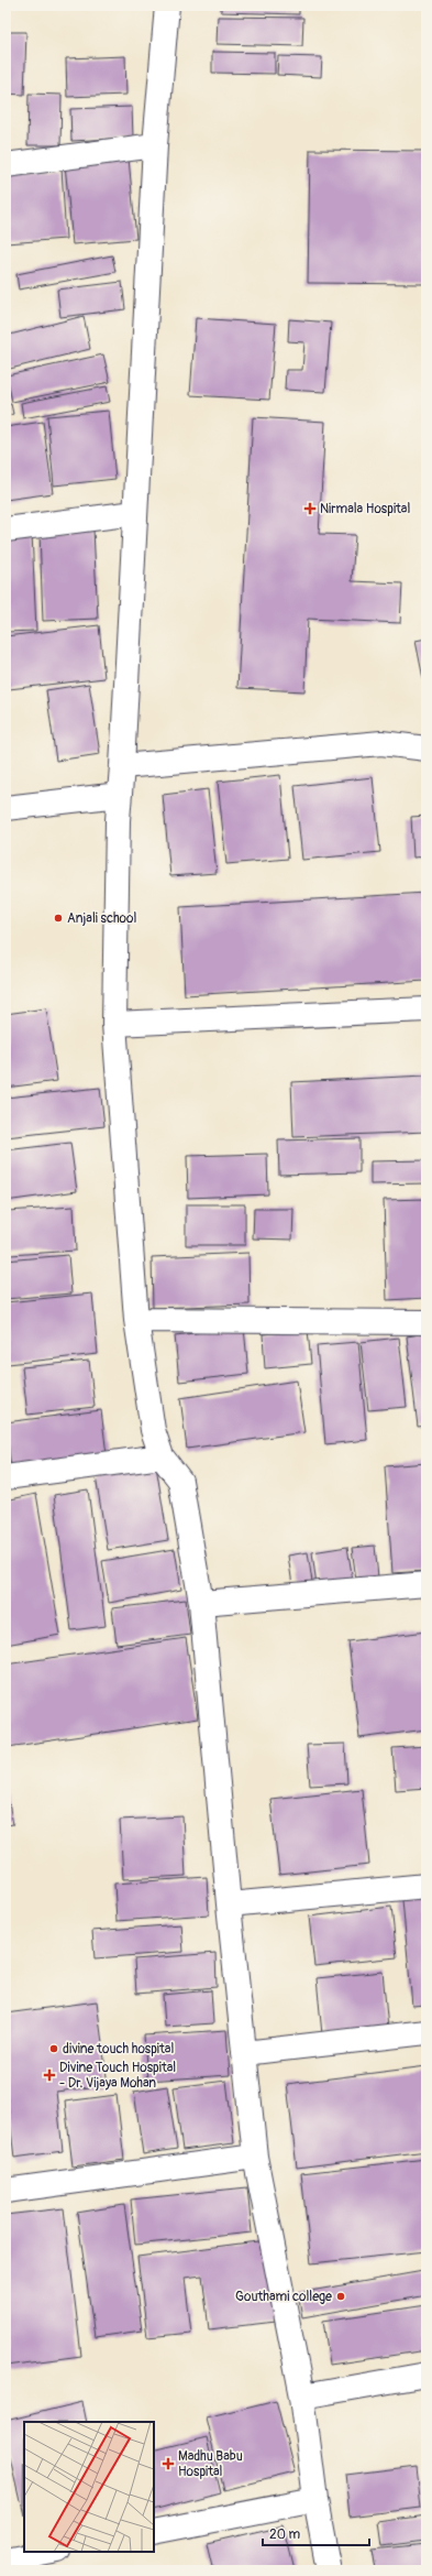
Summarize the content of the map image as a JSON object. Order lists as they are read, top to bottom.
{
  "places": {
    "health": ["Nirmala Hospital", "Divine Touch Hospital - Dr. Vijaya Mohan", "Madhu Babu Hospital"],
    "other": ["Anjali school", "divine touch hospital", "Gouthami college"]
  },
  "scale_bar": "20 m"
}
